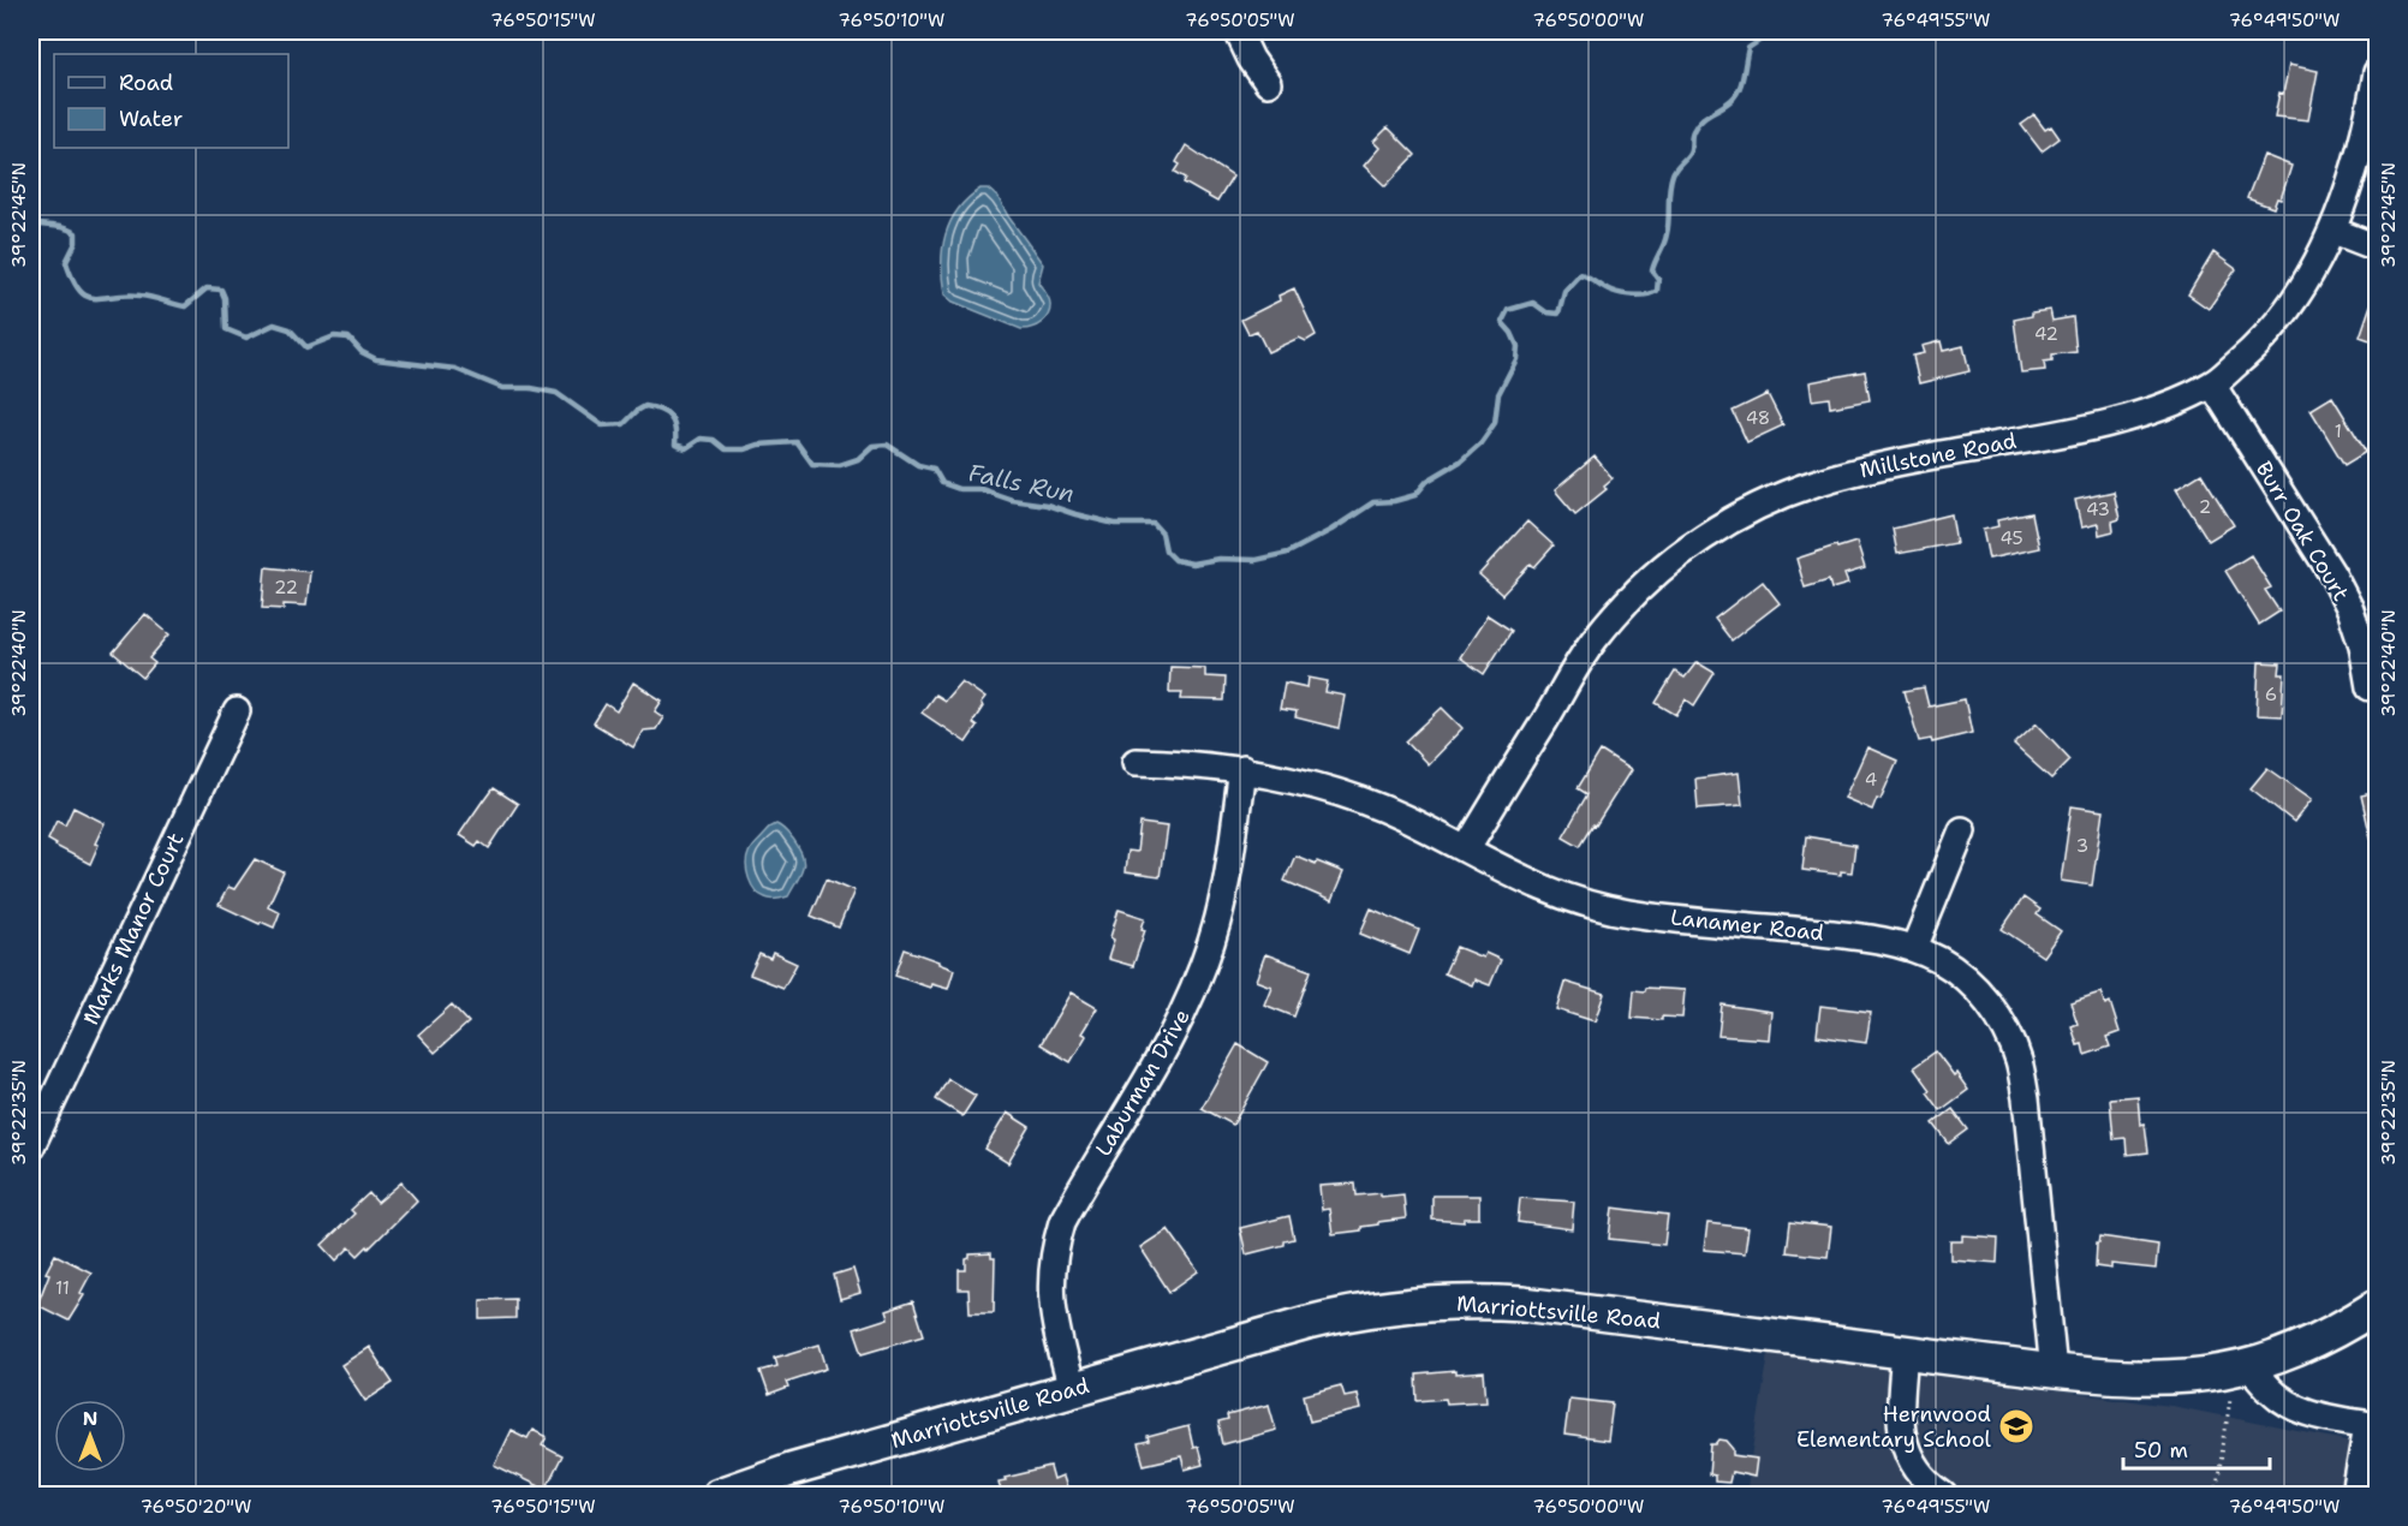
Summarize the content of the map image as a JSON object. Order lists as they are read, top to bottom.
{
  "streets": {
    "main road": ["Marriottsville Road"],
    "street": [
      "Millstone Road",
      "Burr Oak Court",
      "Lanamer Road",
      "Marks Manor Court",
      "Laburman Drive"
    ]
  },
  "crossings": [
    ["Millstone Road", "Burr Oak Court"],
    ["Millstone Road", "Lanamer Road"],
    ["Lanamer Road", "Laburman Drive"],
    ["Lanamer Road", "Marriottsville Road"],
    ["Laburman Drive", "Marriottsville Road"]
  ],
  "water": ["Falls Run"],
  "places": {
    "school or university": ["Hernwood Elementary School"]
  },
  "house_numbers": [
    "42",
    "48",
    "1",
    "2",
    "43",
    "45",
    "22",
    "6",
    "4",
    "3",
    "11"
  ],
  "legend": ["Road", "Water"],
  "scale_bar": "50 m",
  "north": "top",
  "coordinates": [
    "76°50'15\"W",
    "76°50'10\"W",
    "76°50'05\"W",
    "76°50'00\"W",
    "76°49'55\"W",
    "76°49'50\"W",
    "39°22'45\"N",
    "39°22'40\"N",
    "39°22'35\"N",
    "76°50'20\"W"
  ]
}
